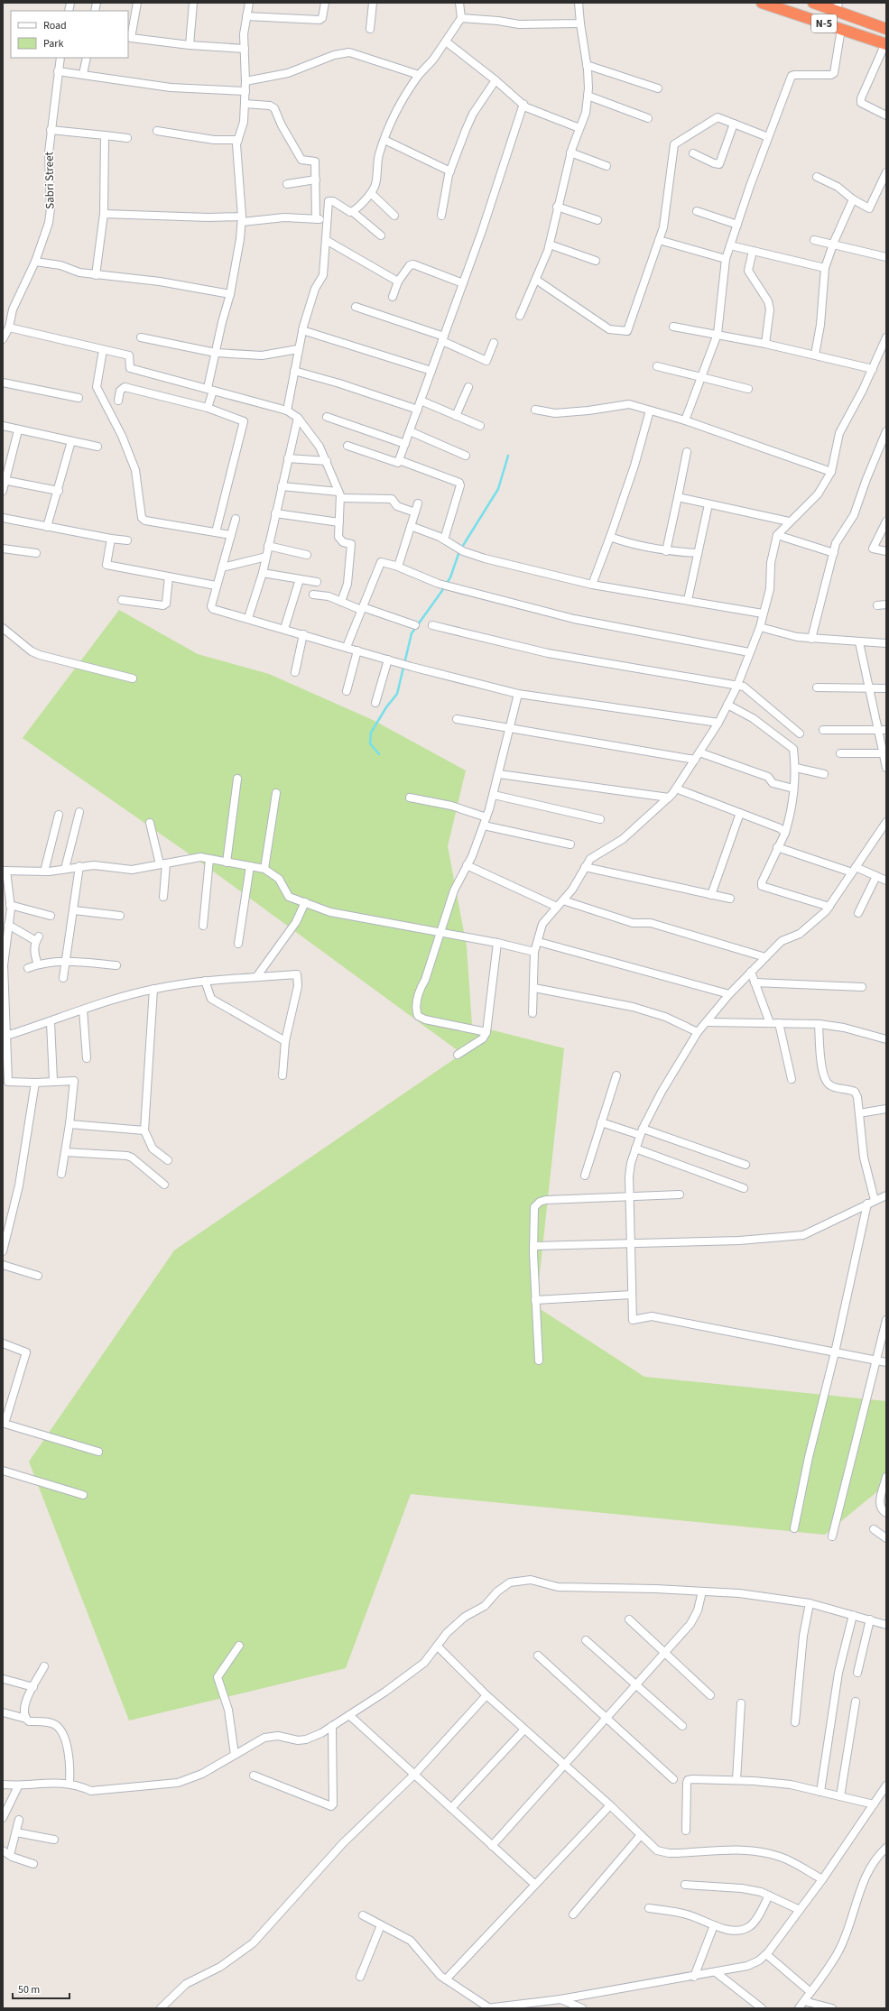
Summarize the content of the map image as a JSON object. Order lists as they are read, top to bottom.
{
  "streets": {
    "highway": ["N-5"],
    "street": ["Sabri Street"]
  },
  "legend": ["Road", "Park"],
  "scale_bar": "50 m"
}
